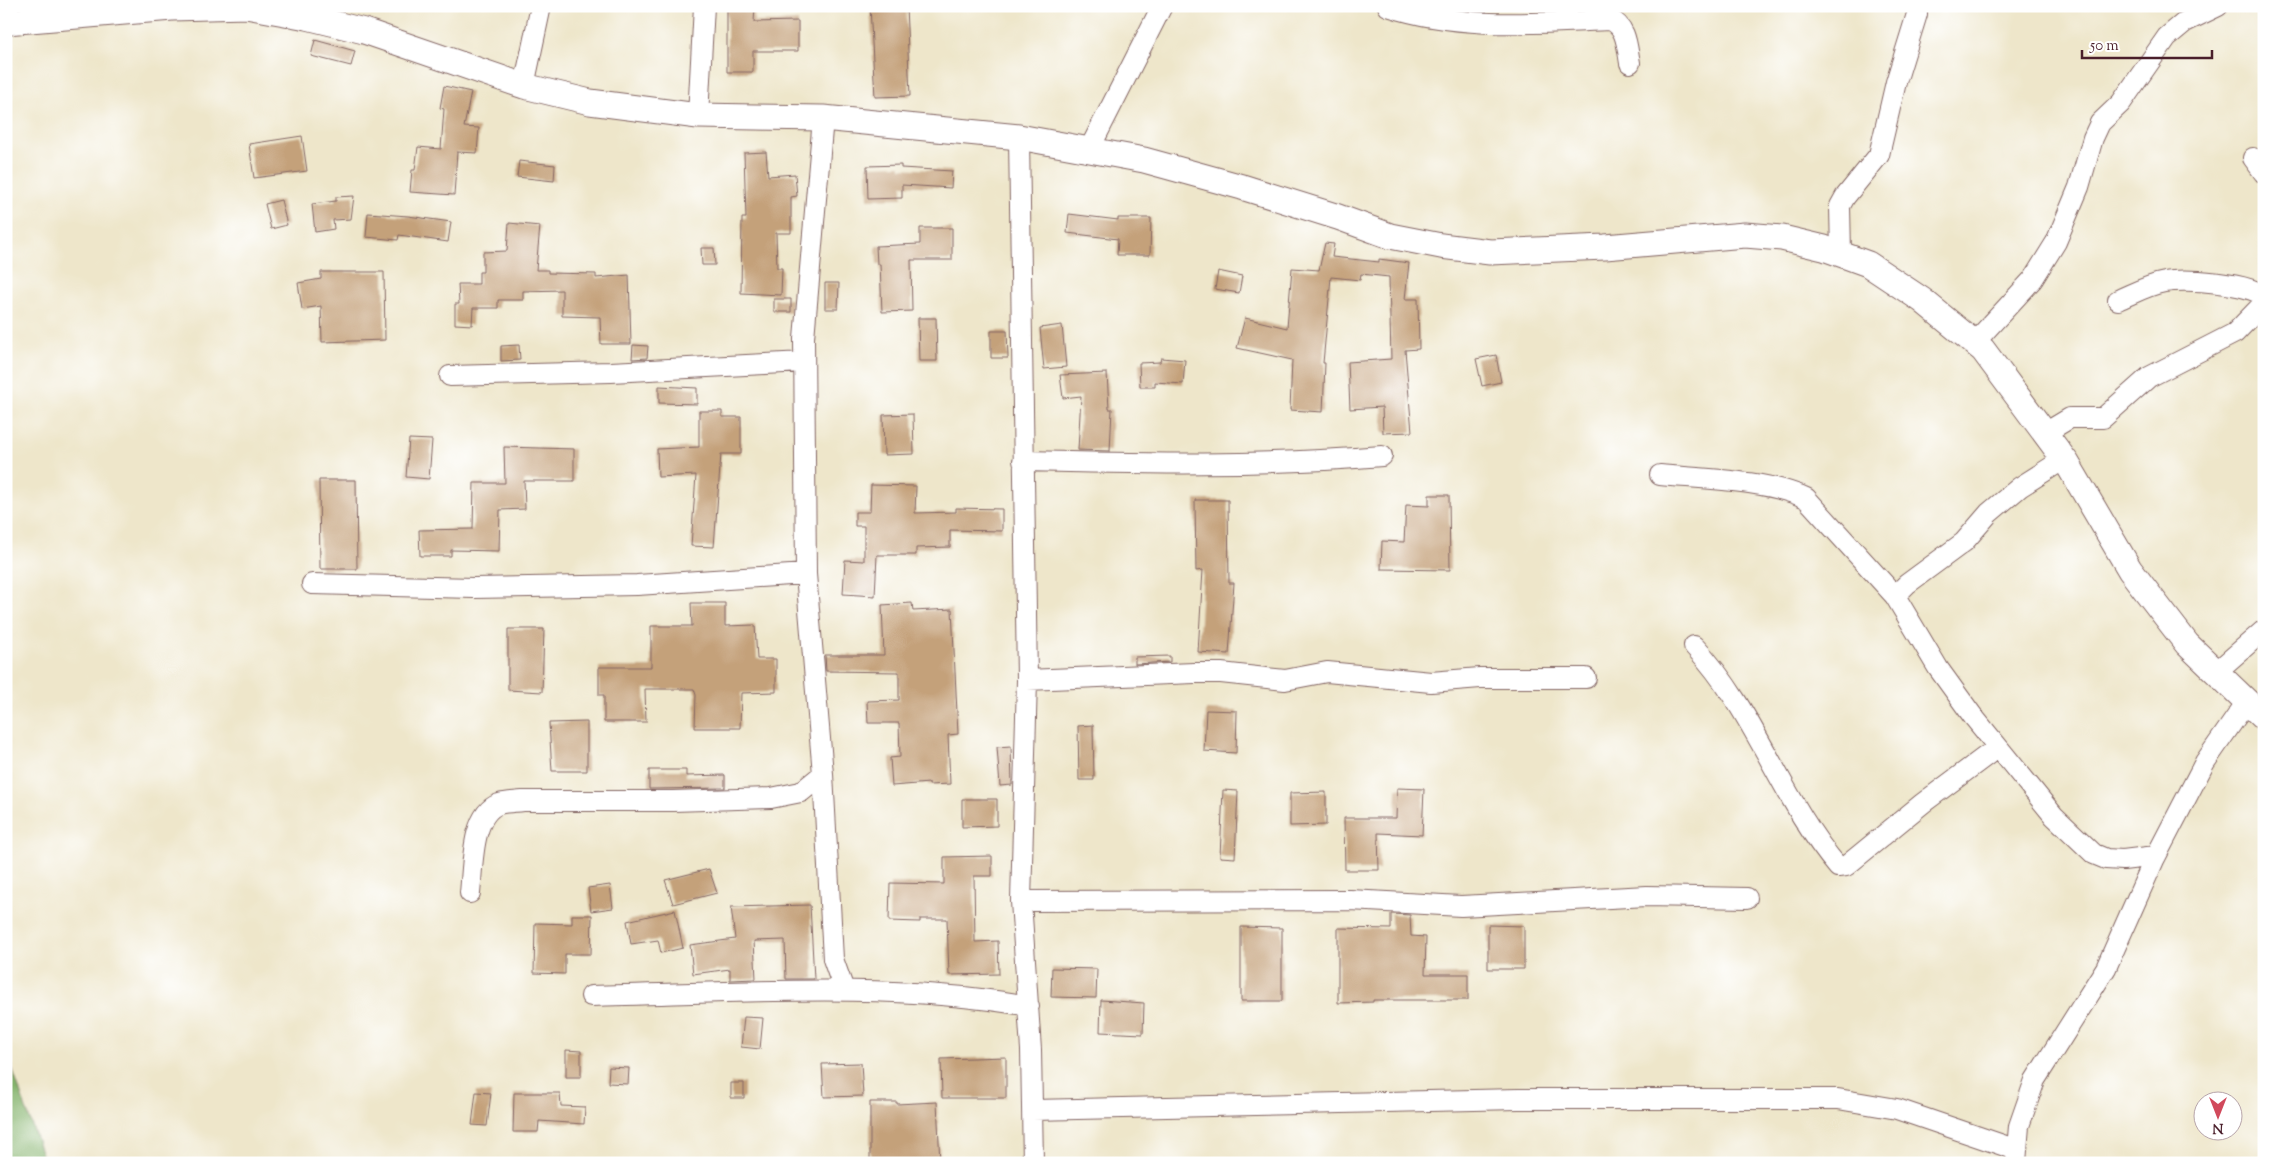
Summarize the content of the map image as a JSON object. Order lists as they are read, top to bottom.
{
  "scale_bar": "50 m",
  "north": "bottom"
}
